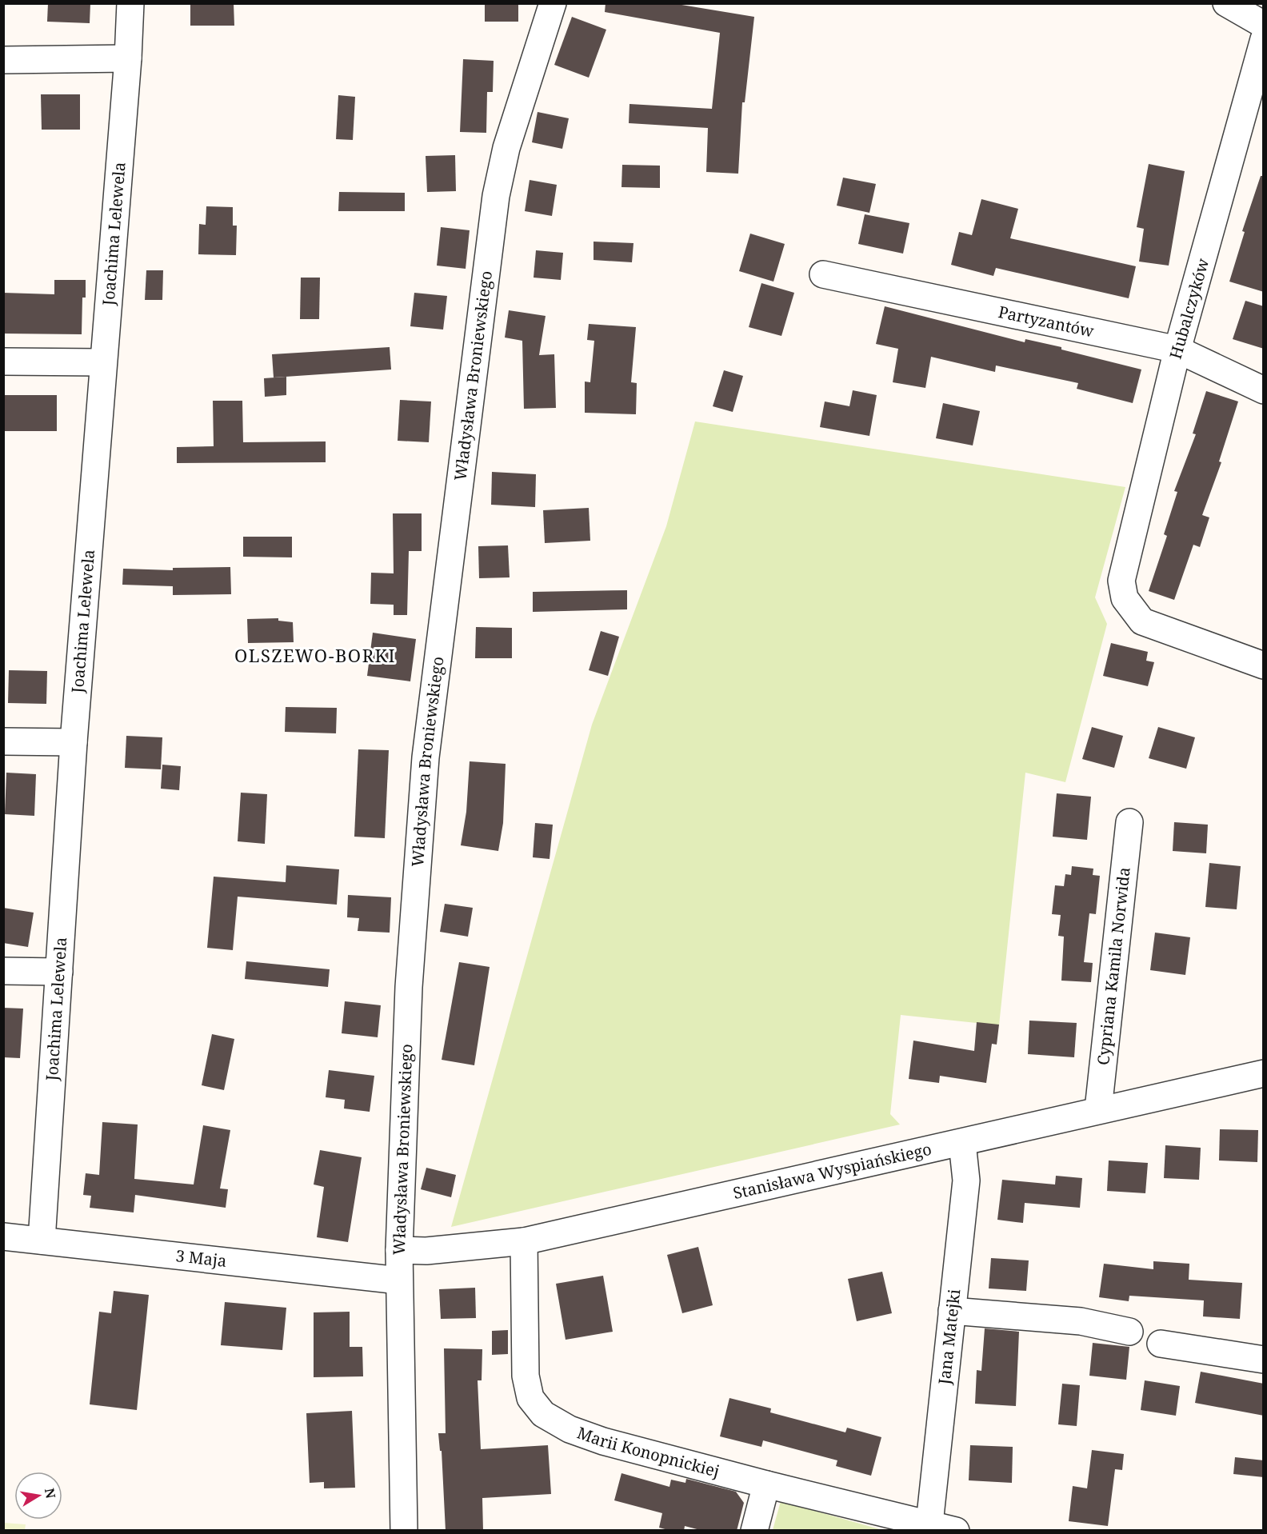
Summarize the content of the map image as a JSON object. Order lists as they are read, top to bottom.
{
  "streets": {
    "street": [
      "Joachima Lelewela",
      "Hubalczyków",
      "Partyzantów",
      "Władysława Broniewskiego",
      "Cypriana Kamila Norwida",
      "Stanisława Wyspiańskiego",
      "3 Maja",
      "Jana Matejki",
      "Marii Konopnickiej"
    ]
  },
  "crossings": [
    ["Joachima Lelewela", "3 Maja"],
    ["Hubalczyków", "Partyzantów"],
    ["Władysława Broniewskiego", "Stanisława Wyspiańskiego"],
    ["Władysława Broniewskiego", "3 Maja"],
    ["Cypriana Kamila Norwida", "Stanisława Wyspiańskiego"],
    ["Stanisława Wyspiańskiego", "Jana Matejki"],
    ["Stanisława Wyspiańskiego", "Marii Konopnickiej"],
    ["Jana Matejki", "Marii Konopnickiej"]
  ],
  "districts": ["OLSZEWO-BORKI"],
  "north": "right"
}
